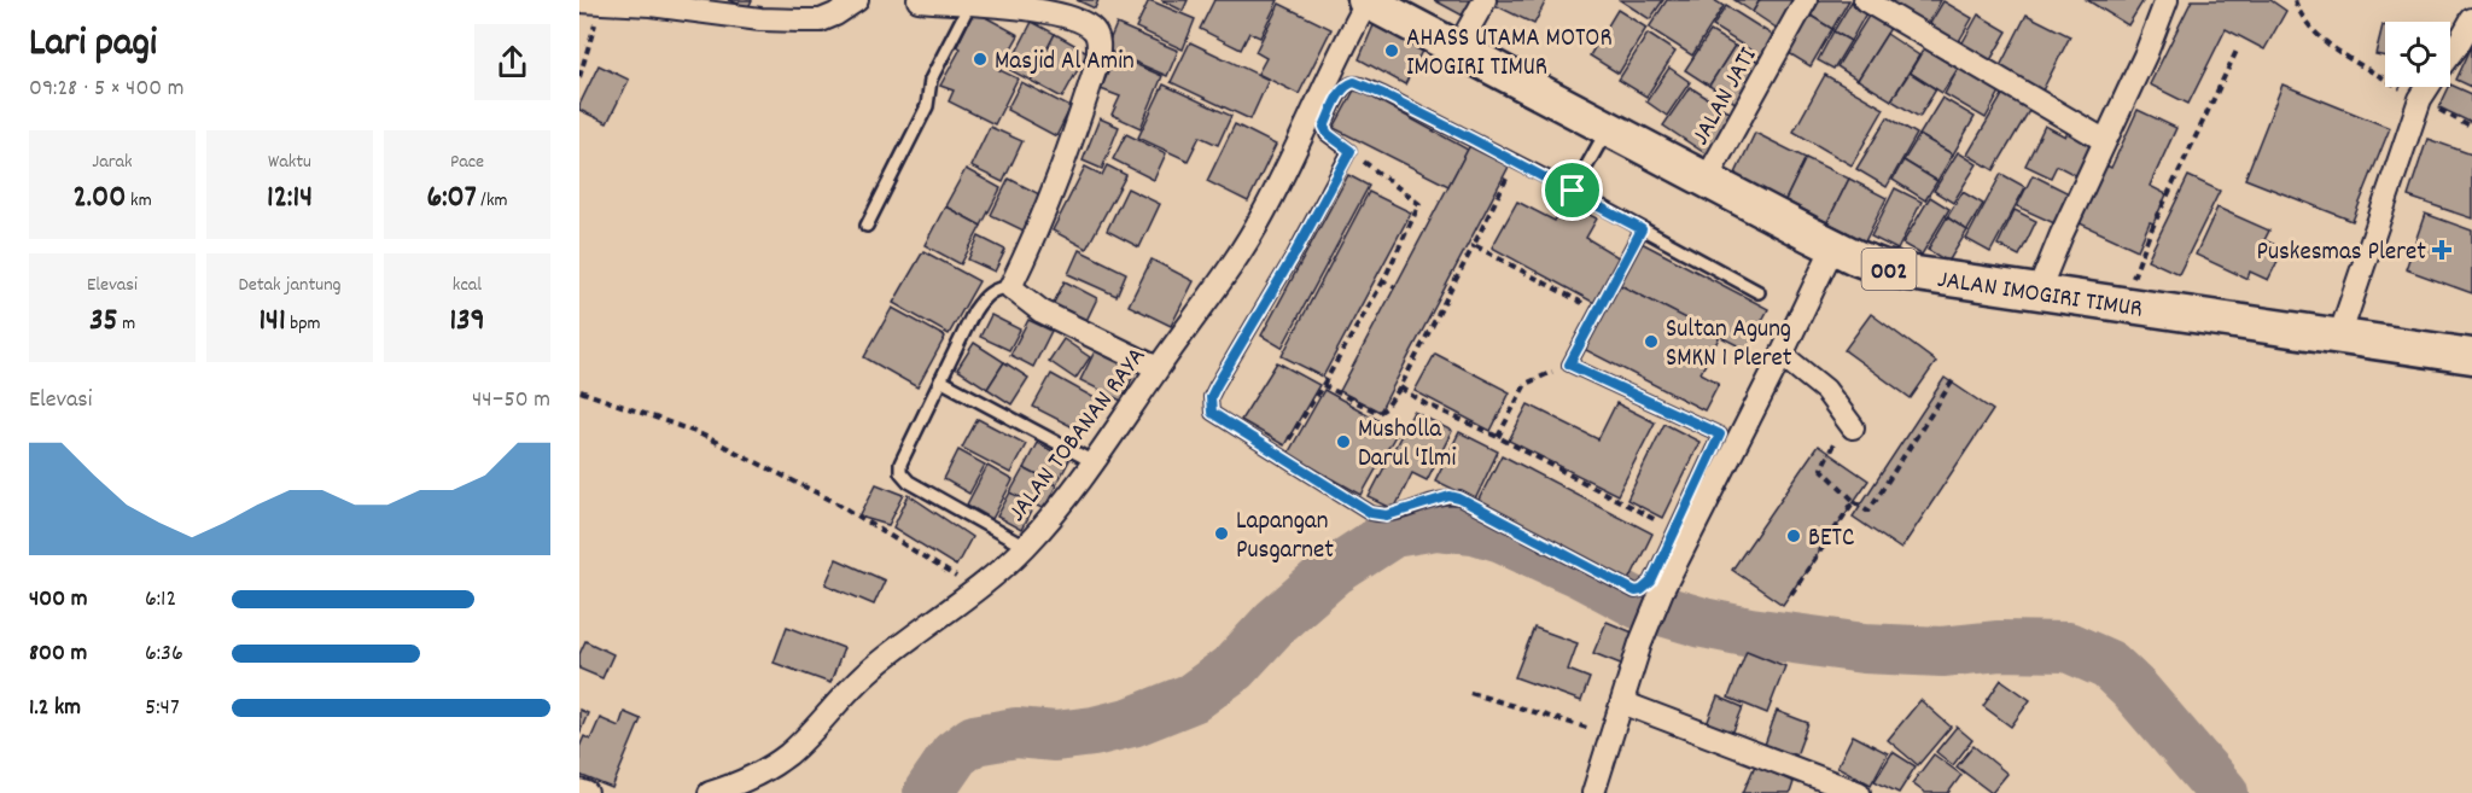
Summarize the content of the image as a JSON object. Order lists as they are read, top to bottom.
{
  "streets": {
    "main road": ["002", "JALAN IMOGIRI TIMUR"],
    "street": ["JALAN JATI", "JALAN TOBANAN RAYA"]
  },
  "crossings": [
    ["JALAN JATI", "JALAN IMOGIRI TIMUR"],
    ["JALAN IMOGIRI TIMUR", "JALAN TOBANAN RAYA"]
  ],
  "places": {
    "other": [
      "AHASS UTAMA MOTOR IMOGIRI TIMUR",
      "Masjid Al Amin",
      "Sultan Agung SMKN 1 Pleret",
      "Musholla Darul 'Ilmi",
      "Lapangan Pusgarnet",
      "BETC"
    ],
    "health": ["Puskesmas Pleret"]
  },
  "page": {
    "heading": ["Lari pagi", "09:28 · 5 × 400 m"],
    "stats": [
      ["Jarak", "2.00 km"],
      ["Waktu", "12:14"],
      ["Pace", "6:07 /km"],
      ["Elevasi", "35 m"],
      ["Detak jantung", "141 bpm"],
      ["kcal", "139"]
    ],
    "chart": ["Elevasi", "44–50 m"],
    "list": [
      {
        "name": "400 m",
        "note": "6:12"
      },
      {
        "name": "800 m",
        "note": "6:36"
      },
      {
        "name": "1.2 km",
        "note": "5:47"
      }
    ]
  }
}
